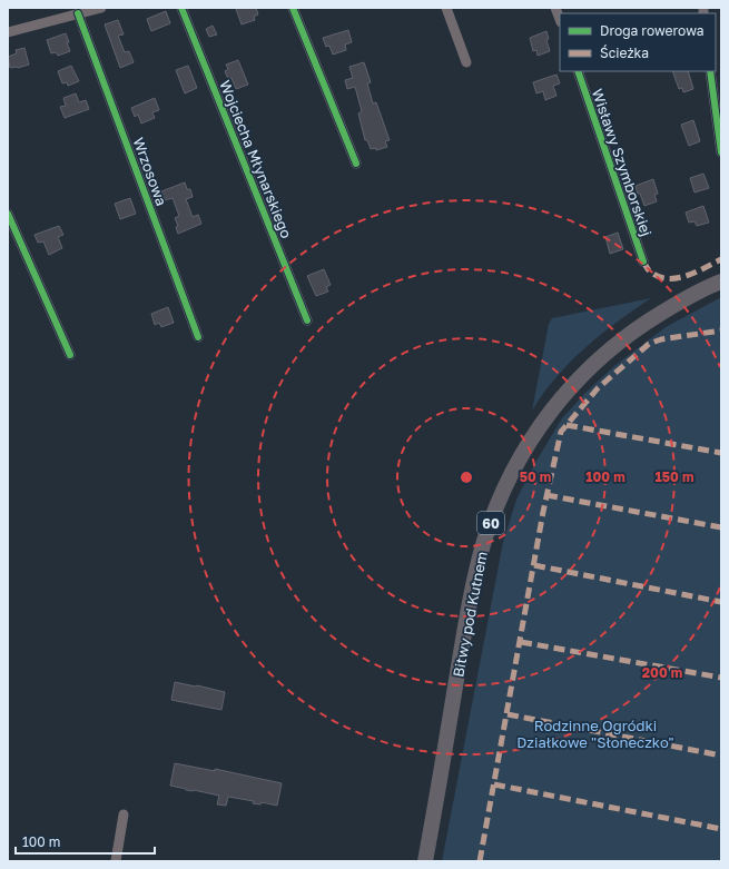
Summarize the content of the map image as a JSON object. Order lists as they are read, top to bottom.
{
  "streets": {
    "main road": ["60", "Bitwy pod Kutnem"],
    "street": ["Wojciecha Młynarskiego", "Wisławy Szymborskiej", "Wrzosowa"]
  },
  "parks": ["Rodzinne Ogródki Działkowe \"Słoneczko\""],
  "legend": ["Droga rowerowa", "Ścieżka"],
  "scale_bar": "100 m",
  "rings": [
    "50 m",
    "100 m",
    "150 m",
    "200 m"
  ]
}
